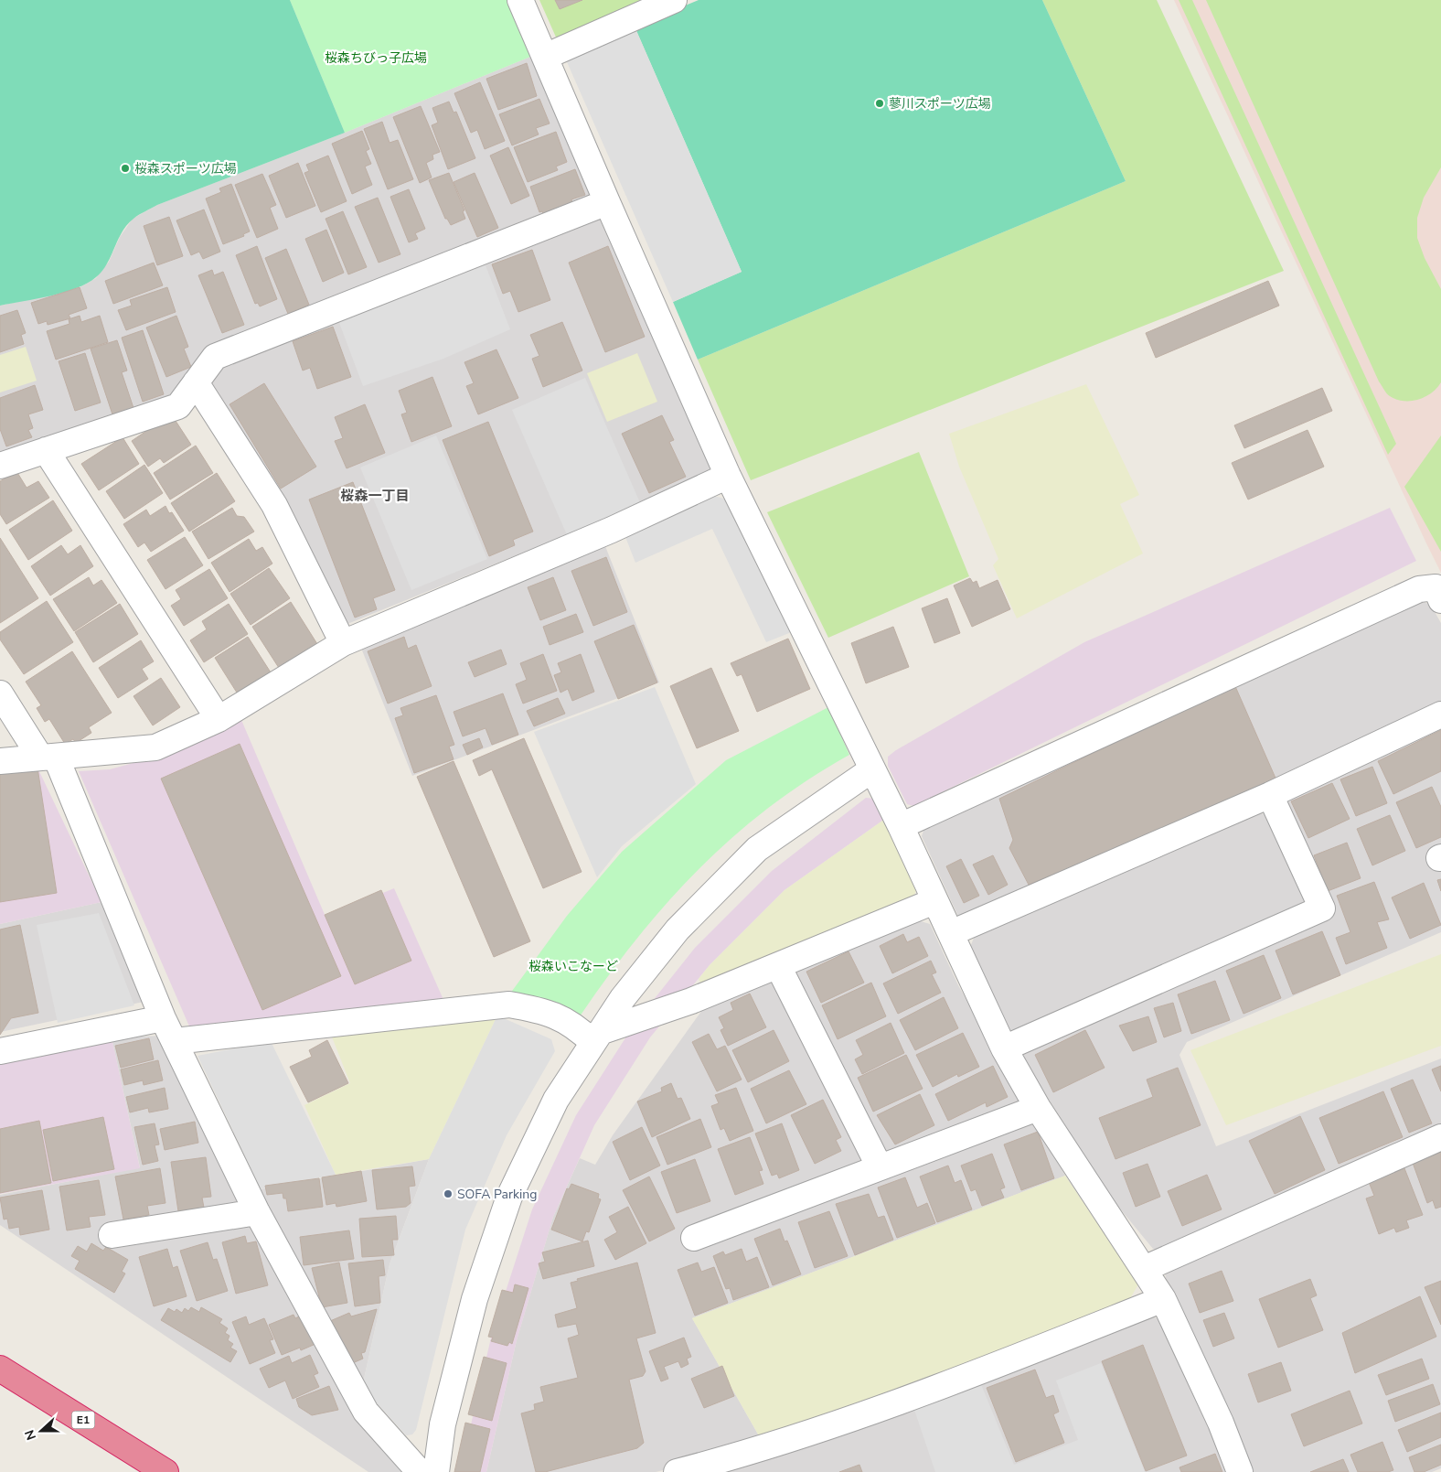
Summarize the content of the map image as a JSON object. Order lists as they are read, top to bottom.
{
  "streets": {
    "highway": ["E1"]
  },
  "districts": ["桜森一丁目"],
  "parks": ["桜森ちびっ子広場", "桜森いこなーど"],
  "places": ["蓼川スポーツ広場", "桜森スポーツ広場", "SOFA Parking"],
  "north": "left"
}
